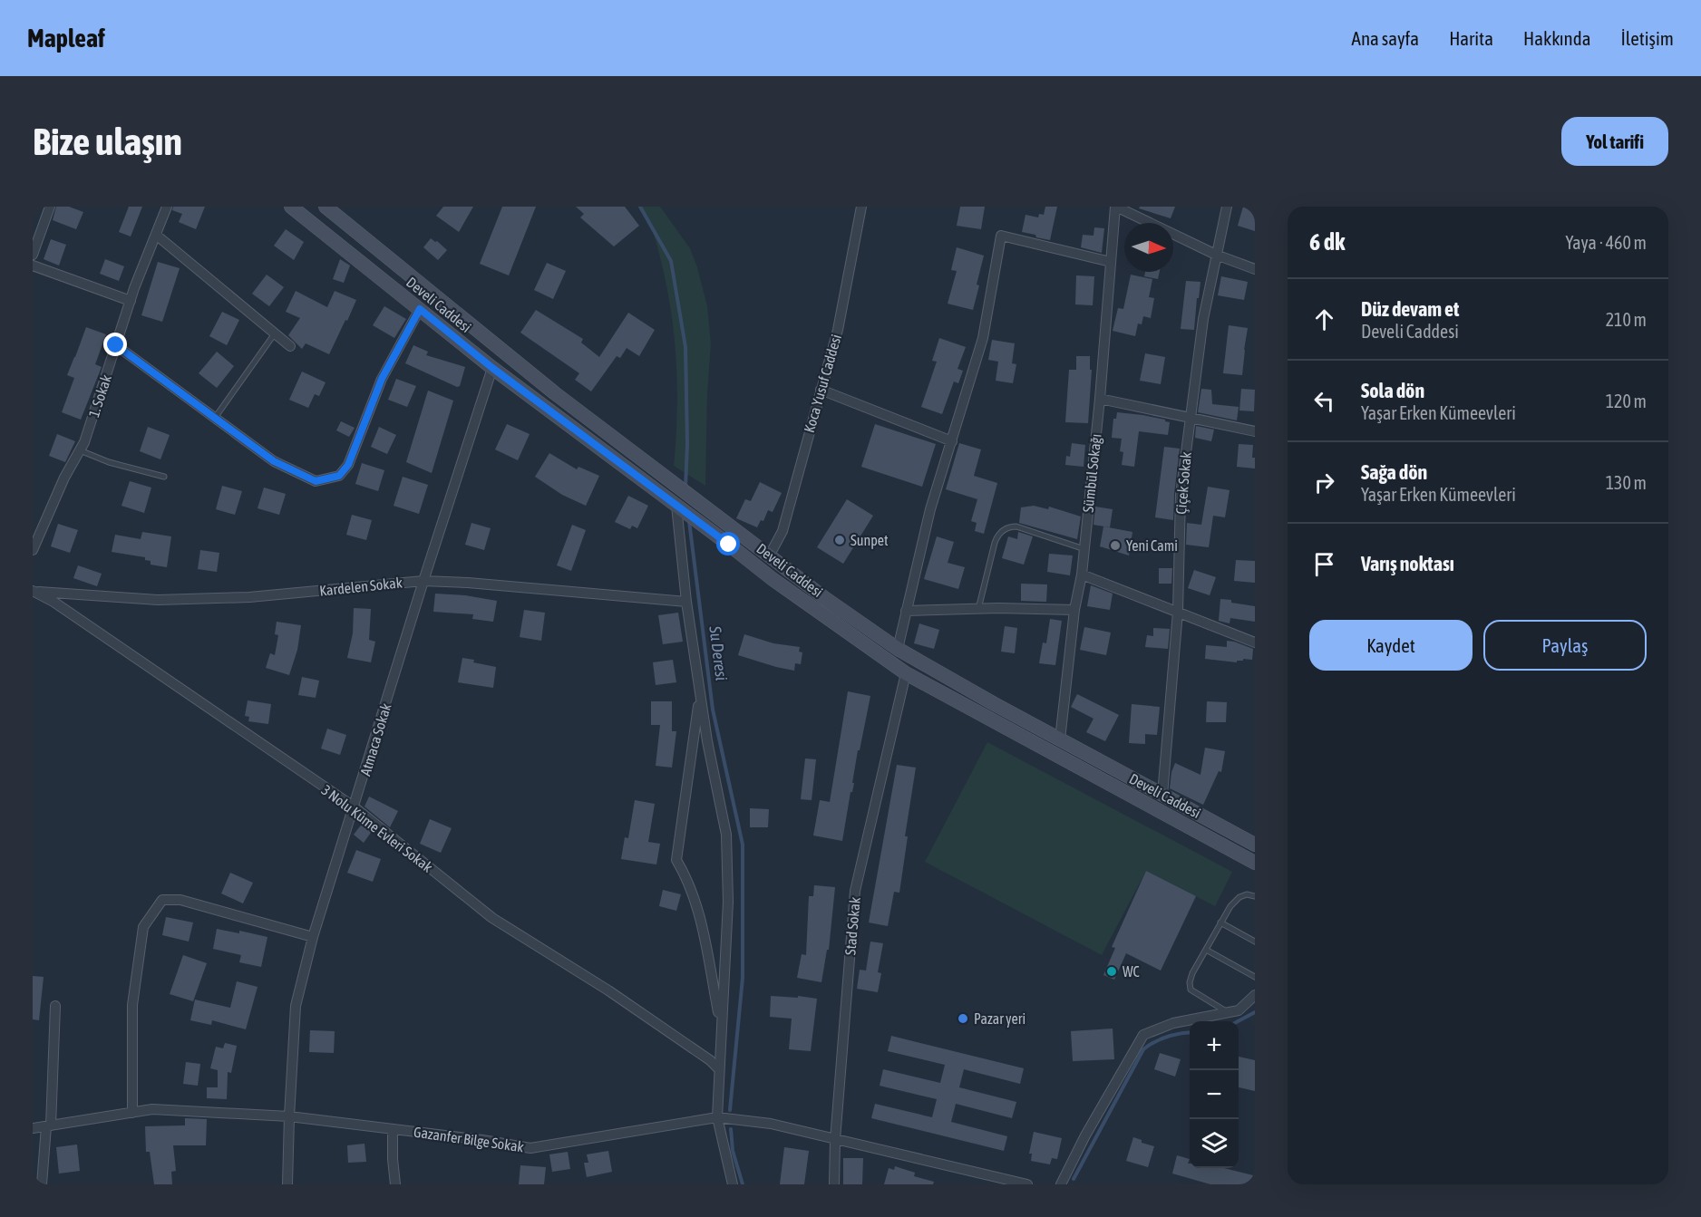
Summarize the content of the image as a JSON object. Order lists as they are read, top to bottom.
{
  "streets": {
    "main road": ["Develi Caddesi"],
    "street": [
      "Koca Yusuf Caddesi",
      "1. Sokak",
      "Sümbül Sokağı",
      "Çiçek Sokak",
      "Kardelen Sokak",
      "Atmaca Sokak",
      "3 Nolu Küme Evleri Sokak",
      "Stad Sokak",
      "Gazanfer Bilge Sokak"
    ]
  },
  "crossings": [
    ["Develi Caddesi", "Koca Yusuf Caddesi"],
    ["Develi Caddesi", "Sümbül Sokağı"],
    ["Develi Caddesi", "Çiçek Sokak"],
    ["Develi Caddesi", "Atmaca Sokak"],
    ["Develi Caddesi", "Stad Sokak"],
    ["Kardelen Sokak", "Atmaca Sokak"],
    ["Kardelen Sokak", "3 Nolu Küme Evleri Sokak"],
    ["Atmaca Sokak", "3 Nolu Küme Evleri Sokak"],
    ["Atmaca Sokak", "Gazanfer Bilge Sokak"],
    ["Stad Sokak", "Gazanfer Bilge Sokak"]
  ],
  "water": ["Su Deresi"],
  "places": [
    "Sunpet",
    "Yeni Cami",
    "WC",
    "Pazar yeri"
  ],
  "north": "right",
  "page": {
    "header": "Mapleaf",
    "nav": [
      "Ana sayfa",
      "Harita",
      "Hakkında",
      "İletişim"
    ],
    "buttons": [
      "Yol tarifi",
      ["Kaydet", "Paylaş"]
    ],
    "title": "Bize ulaşın",
    "heading": ["6 dk", "Yaya · 460 m"],
    "list": [
      ["Düz devam et", "Develi Caddesi", "210 m"],
      ["Sola dön", "Yaşar Erken Kümeevleri", "120 m"],
      ["Sağa dön", "Yaşar Erken Kümeevleri", "130 m"],
      "Varış noktası"
    ],
    "map_buttons": ["+", "−"]
  }
}
